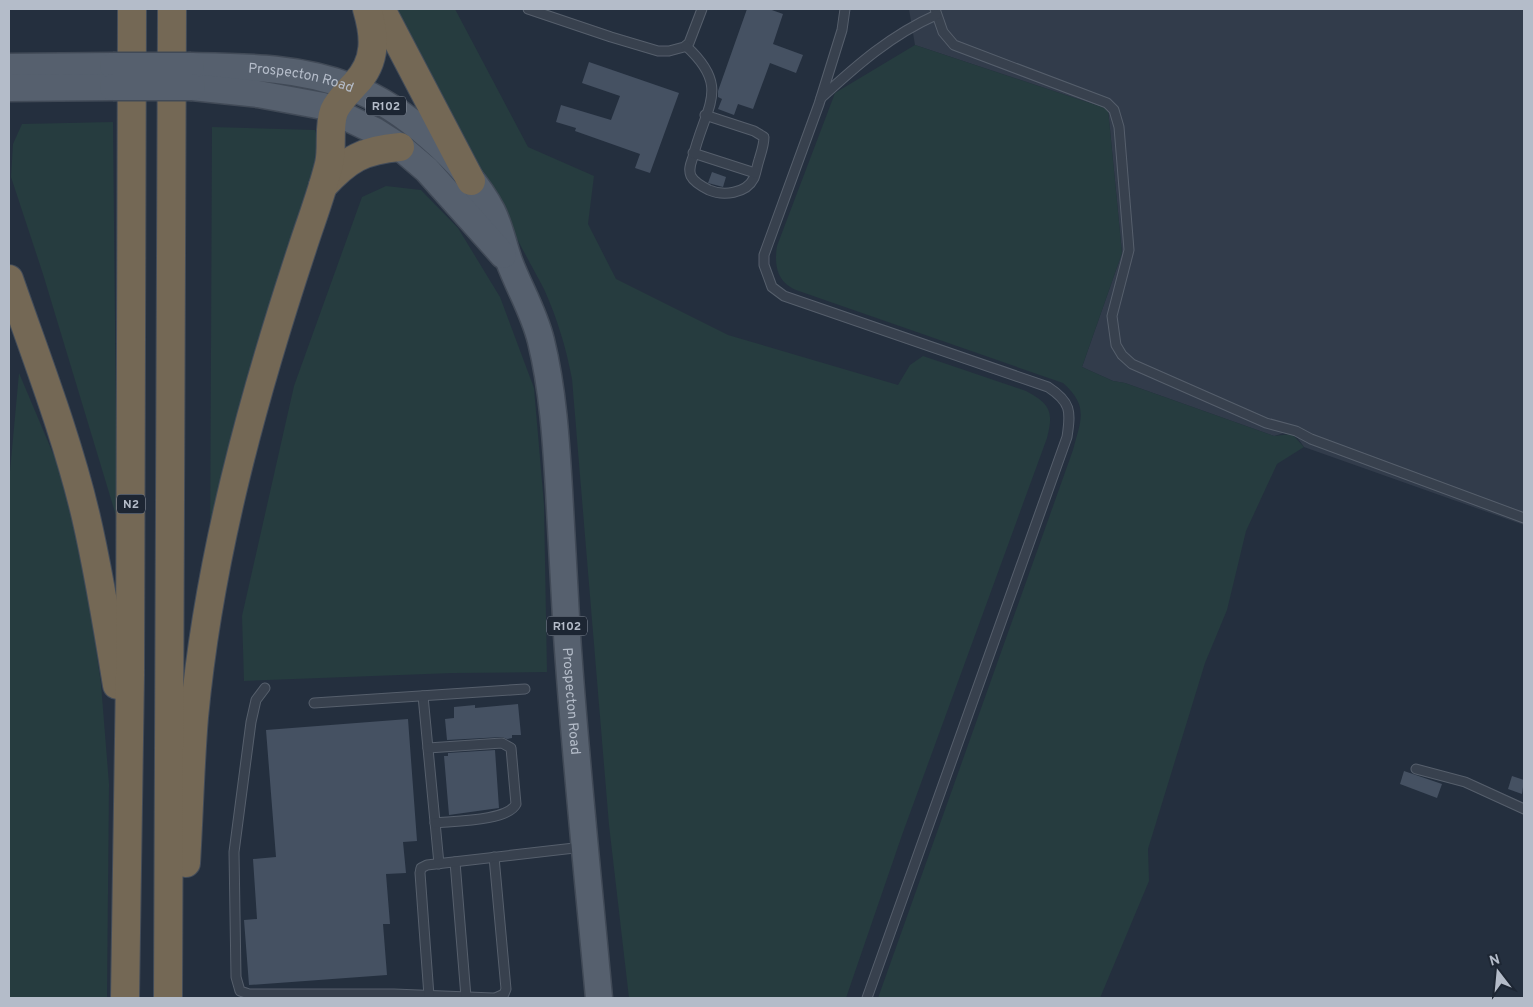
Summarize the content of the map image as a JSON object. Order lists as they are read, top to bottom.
{
  "streets": {
    "highway": ["N2"],
    "main road": ["Prospecton Road", "R102"]
  },
  "north": "top"
}
